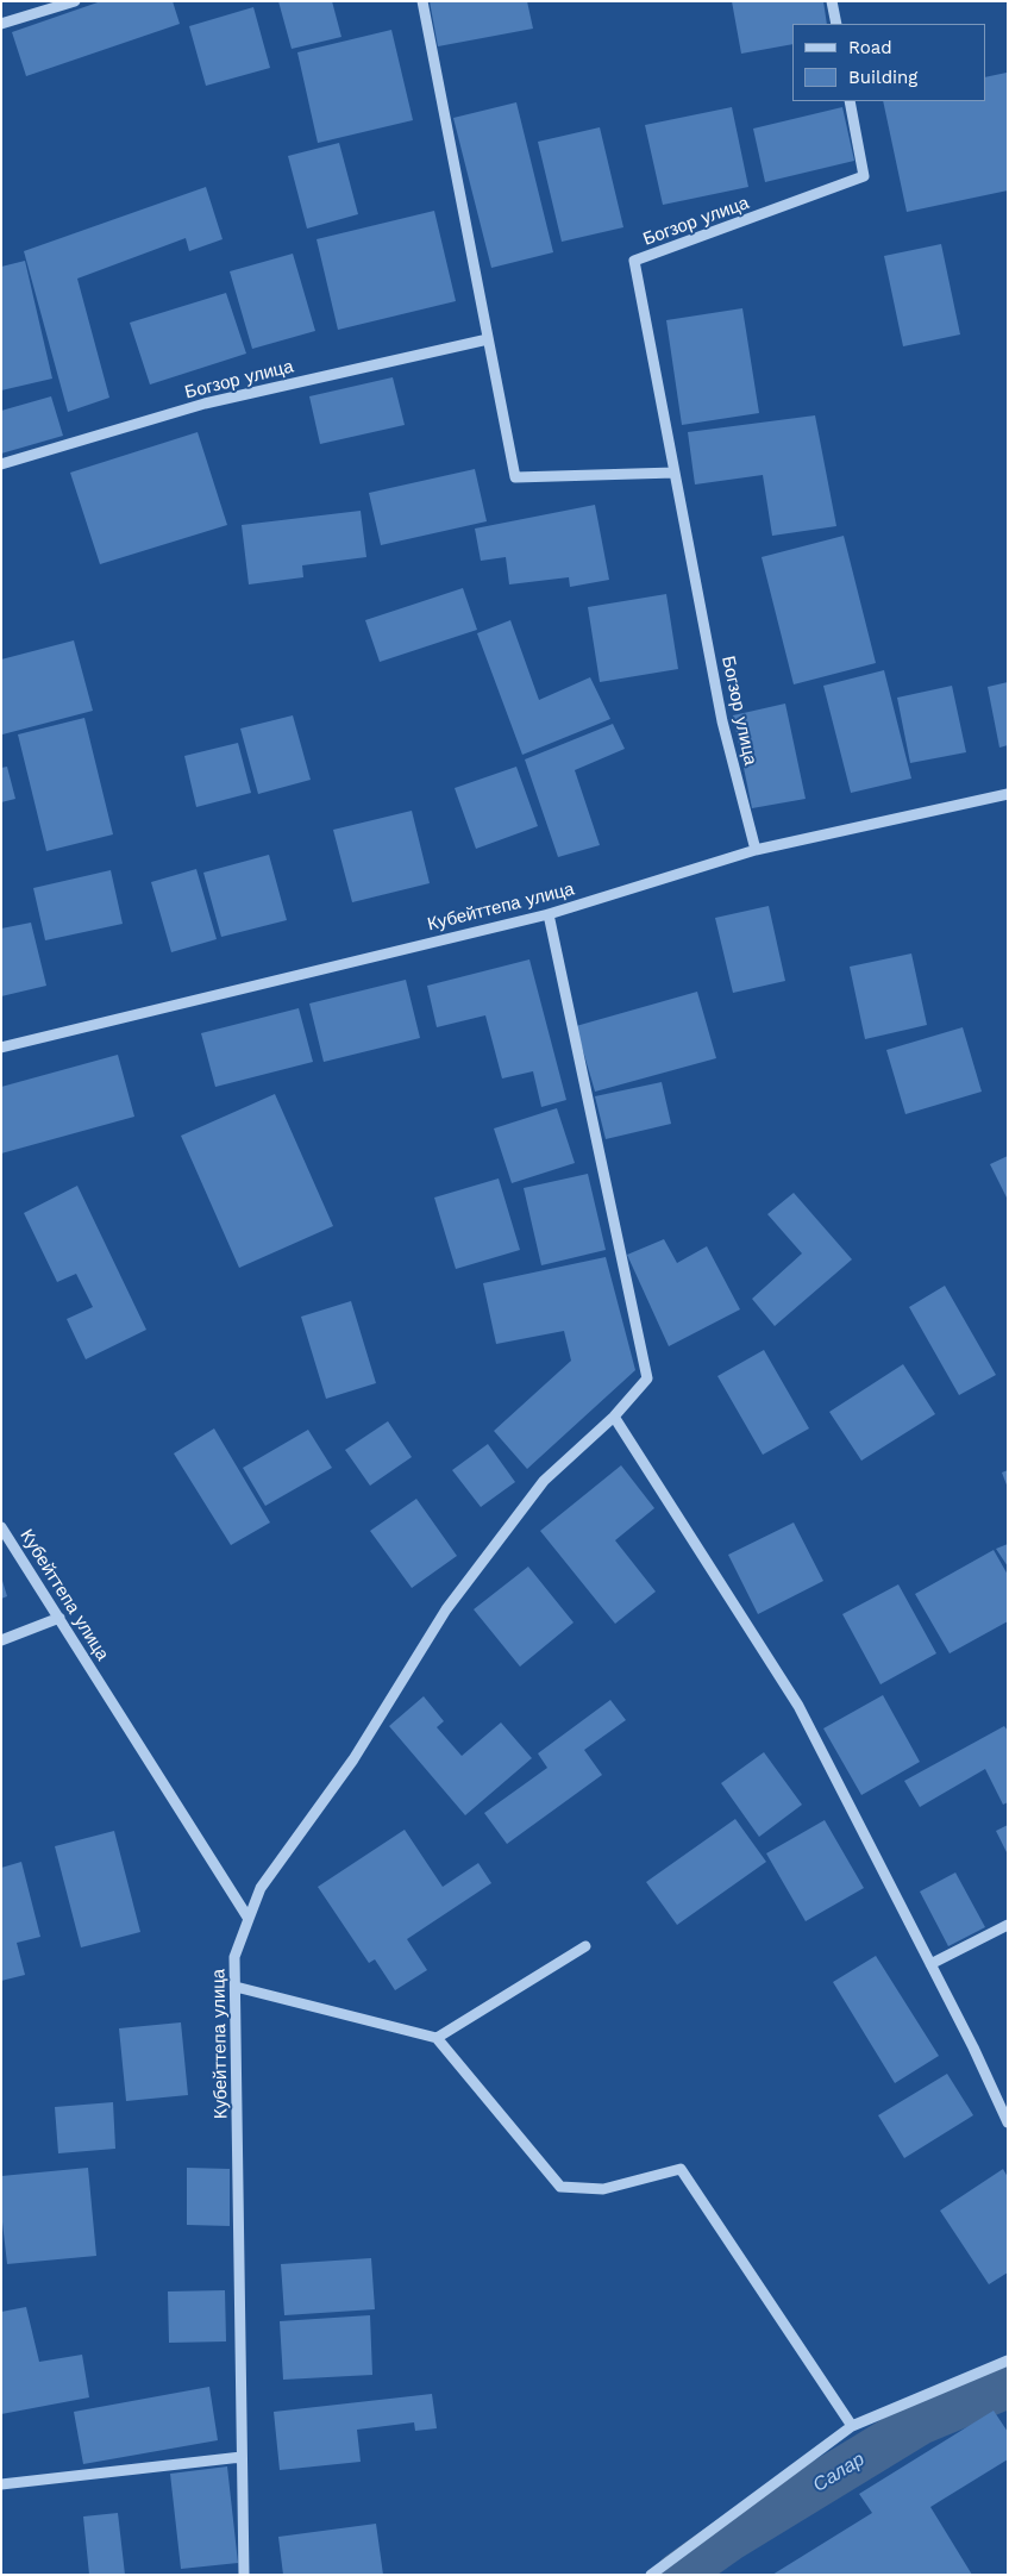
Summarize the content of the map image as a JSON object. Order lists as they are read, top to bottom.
{
  "streets": {
    "street": ["Богзор улица", "Кубейттепа улица"]
  },
  "crossings": [
    ["Богзор улица", "Кубейттепа улица"]
  ],
  "water": ["Салар"],
  "legend": ["Road", "Building"]
}
